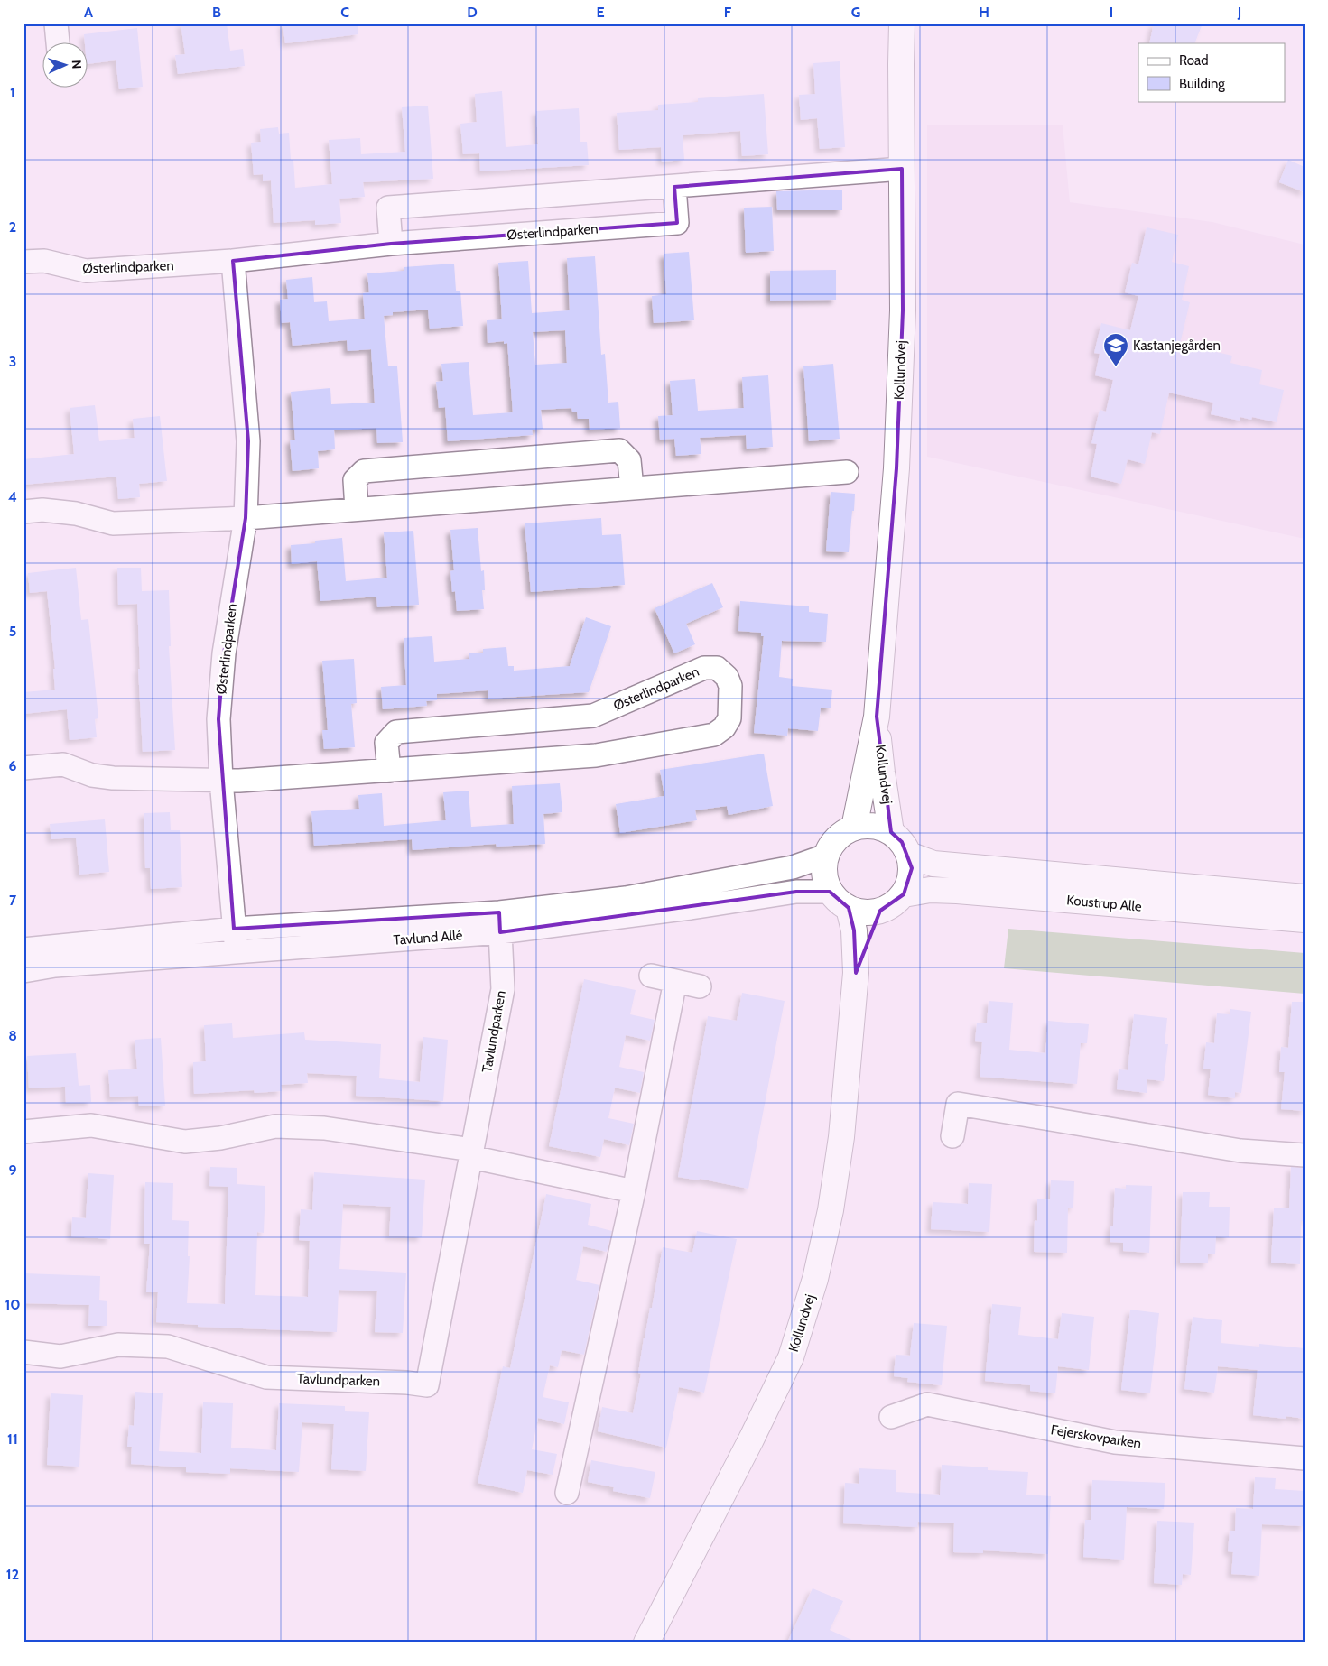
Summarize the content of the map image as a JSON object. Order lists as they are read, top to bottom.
{
  "streets": {
    "street": [
      "Østerlindparken",
      "Kollundvej",
      "Koustrup Alle",
      "Tavlund Allé",
      "Tavlundparken",
      "Fejerskovparken"
    ]
  },
  "crossings": [
    ["Østerlindparken", "Tavlund Allé"],
    ["Kollundvej", "Koustrup Alle"],
    ["Kollundvej", "Tavlund Allé"],
    ["Koustrup Alle", "Tavlund Allé"],
    ["Tavlund Allé", "Tavlundparken"]
  ],
  "places": {
    "school or university": ["Kastanjegården"]
  },
  "legend": ["Road", "Building"],
  "north": "right",
  "grid": {
    "columns": [
      "A",
      "B",
      "C",
      "D",
      "E",
      "F",
      "G",
      "H",
      "I",
      "J"
    ],
    "rows": [
      "1",
      "2",
      "3",
      "4",
      "5",
      "6",
      "7",
      "8",
      "9",
      "10",
      "11",
      "12"
    ]
  }
}
